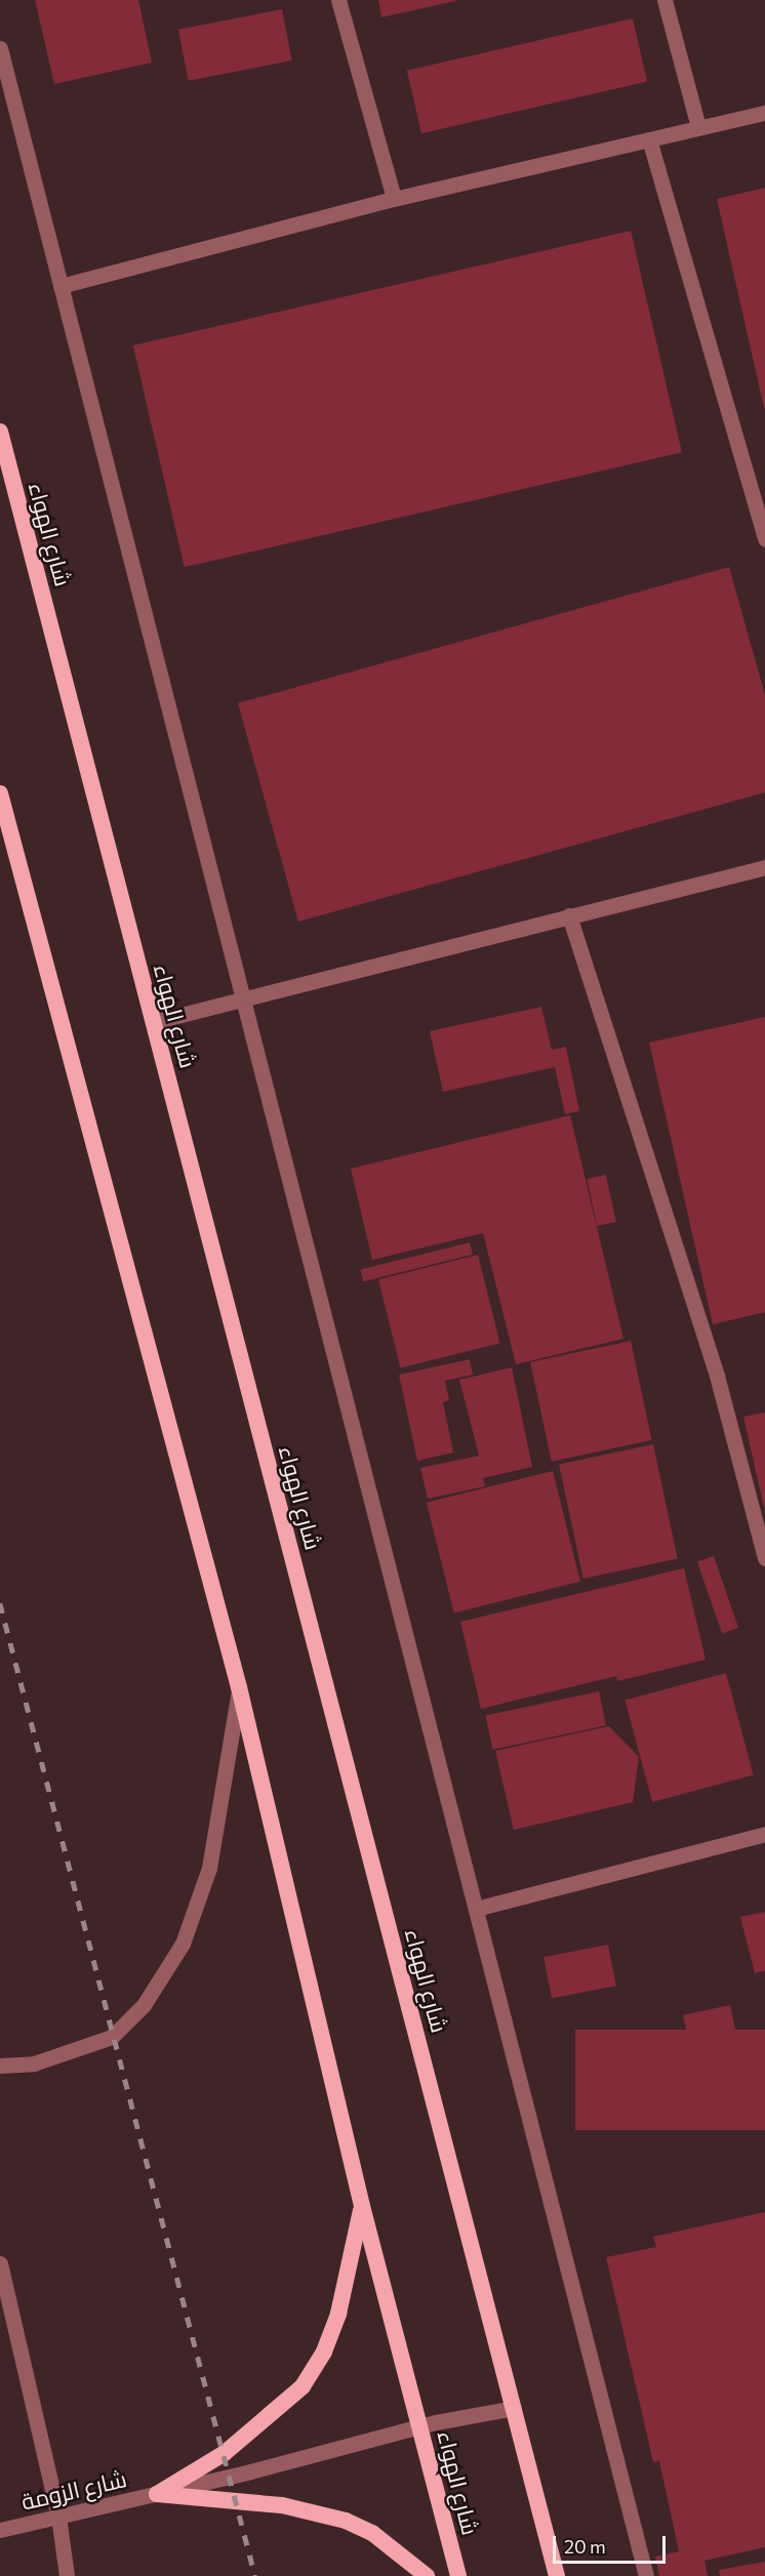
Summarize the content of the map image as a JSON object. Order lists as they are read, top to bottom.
{
  "streets": {
    "highway": ["شارع الهواء"],
    "street": ["شارع الزومة"]
  },
  "crossings": [
    ["شارع الهواء", "شارع الزومة"]
  ],
  "scale_bar": "20 m"
}
